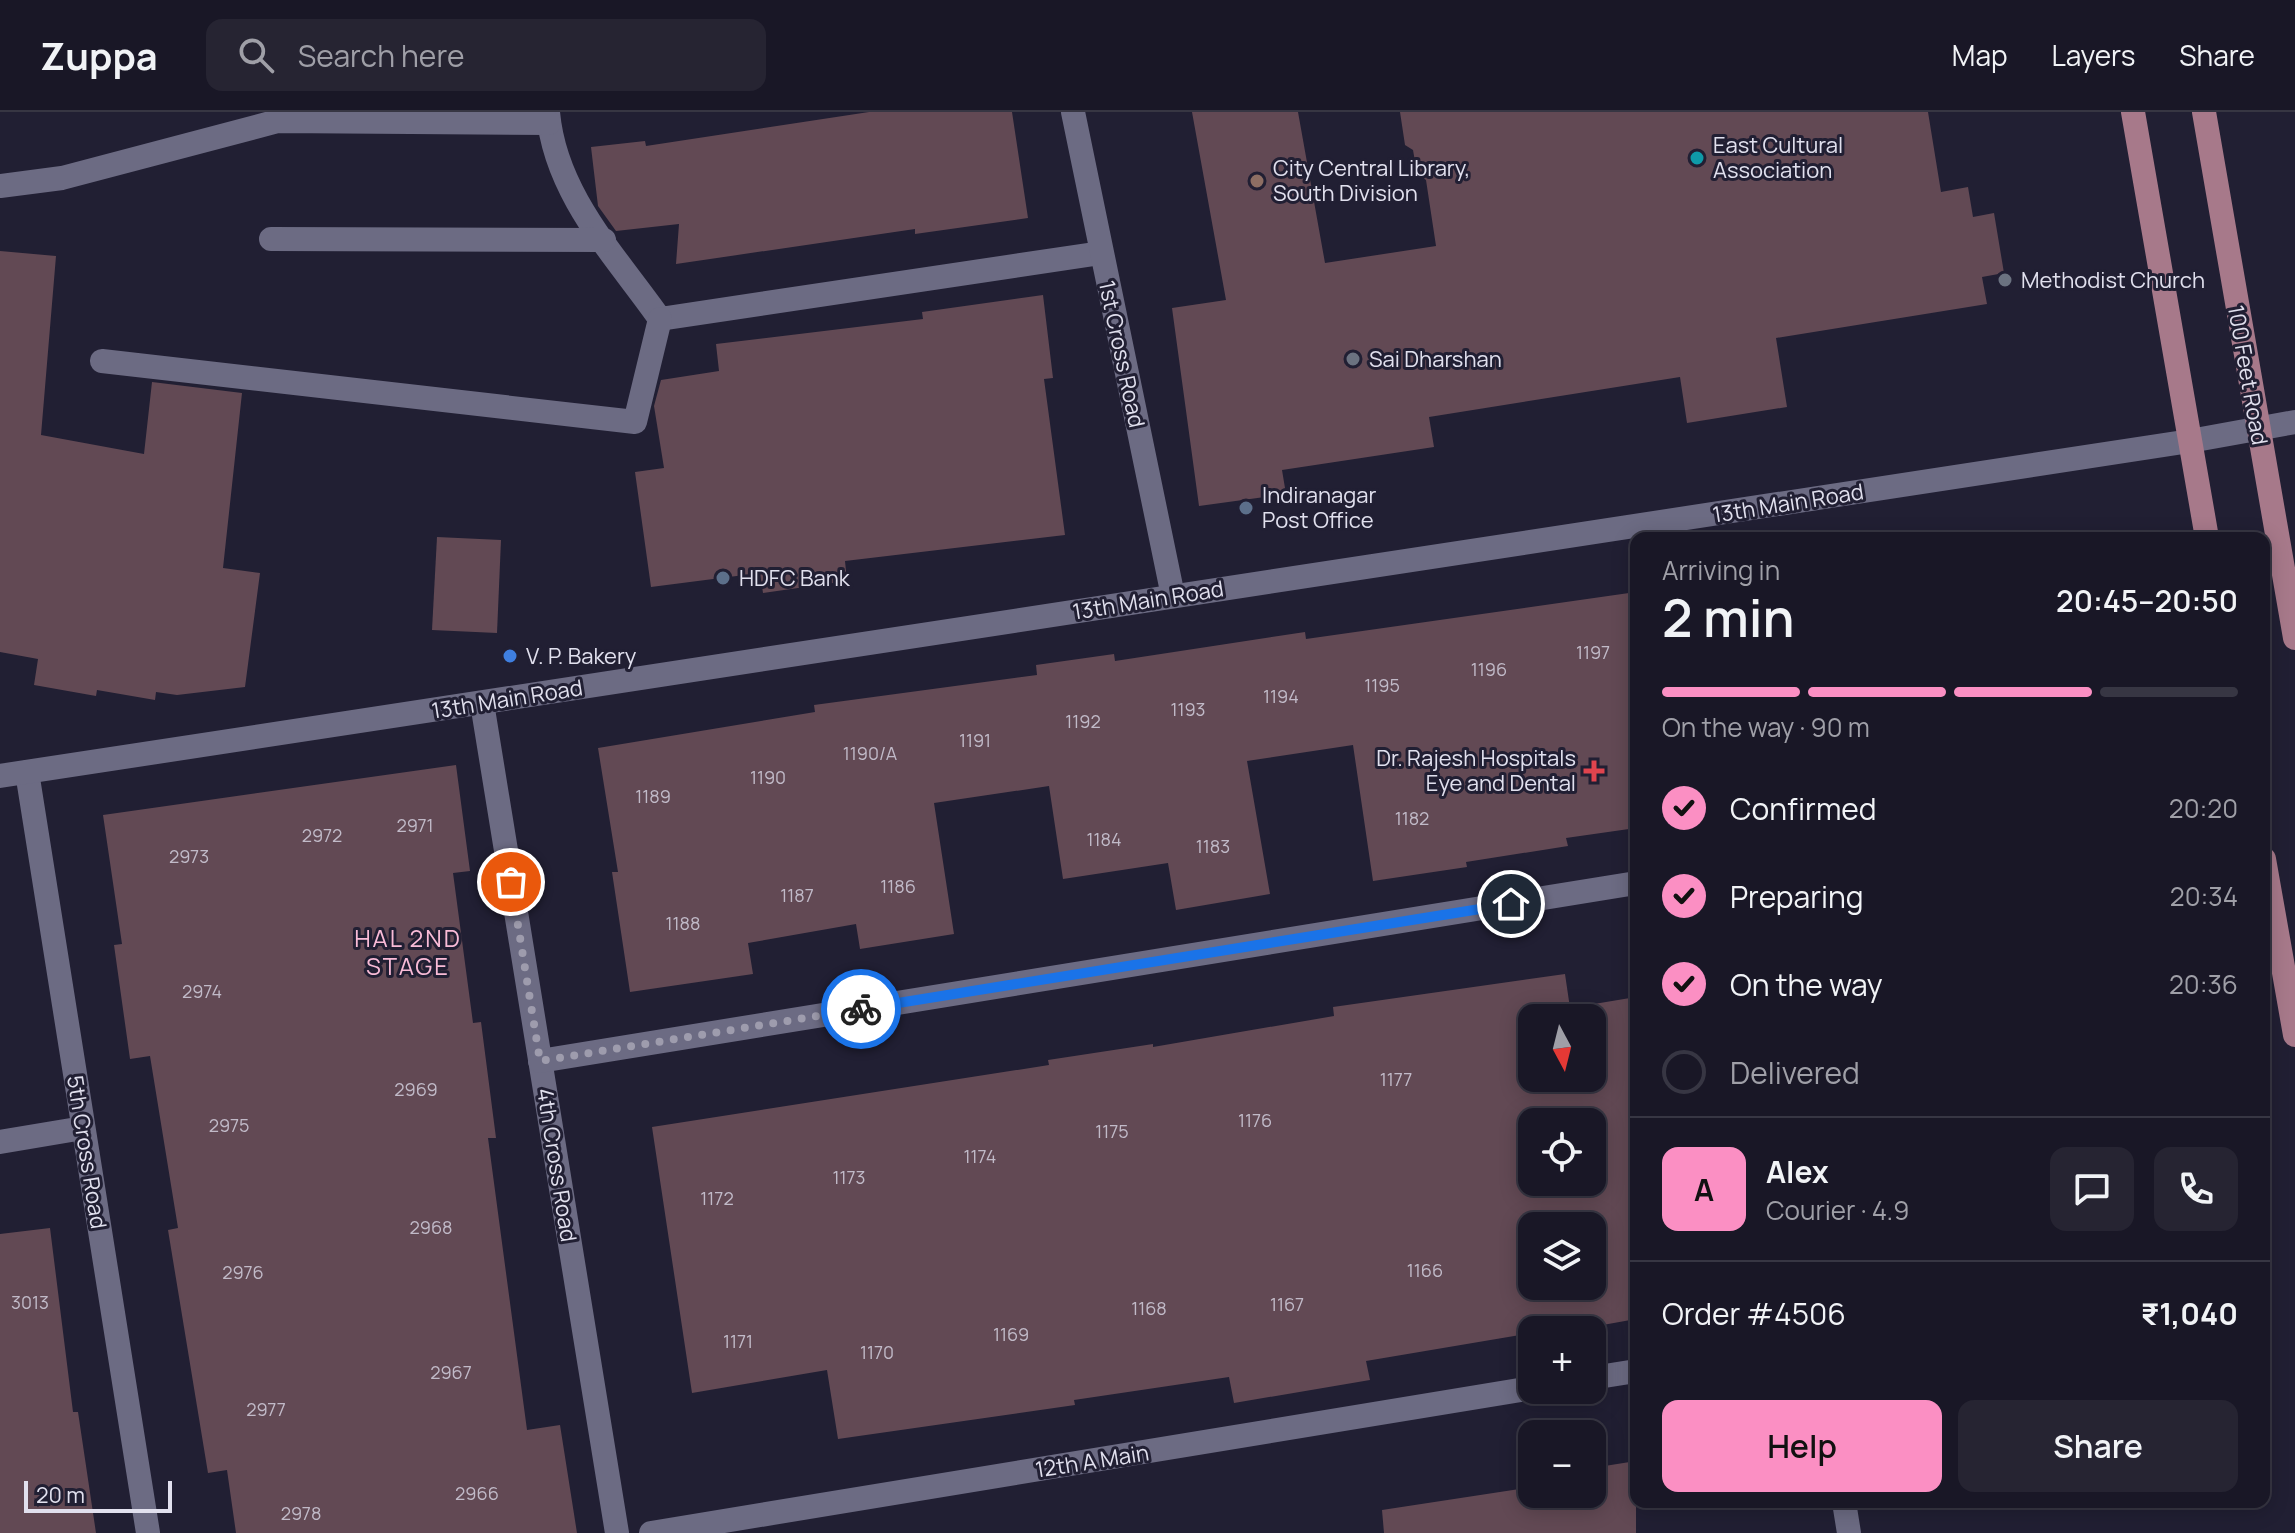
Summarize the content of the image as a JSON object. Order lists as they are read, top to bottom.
{
  "streets": {
    "main road": ["100 Feet Road"],
    "street": [
      "1st Cross Road",
      "13th Main Road",
      "5th Cross Road",
      "4th Cross Road",
      "12th A Main"
    ]
  },
  "crossings": [
    ["1st Cross Road", "13th Main Road"],
    ["100 Feet Road", "13th Main Road"],
    ["13th Main Road", "5th Cross Road"],
    ["13th Main Road", "4th Cross Road"]
  ],
  "districts": ["HAL 2ND STAGE"],
  "places": {
    "other": [
      "East Cultural Association",
      "City Central Library, South Division",
      "Methodist Church",
      "Sai Dharshan",
      "Indiranagar Post Office",
      "HDFC Bank",
      "V. P. Bakery"
    ],
    "health": ["Dr. Rajesh Hospitals Eye and Dental"]
  },
  "house_numbers": [
    "1197",
    "1196",
    "1195",
    "1194",
    "1193",
    "1192",
    "1191",
    "1190/A",
    "1190",
    "1189",
    "1182",
    "2971",
    "2972",
    "1184",
    "1183",
    "2973",
    "1186",
    "1187",
    "1188",
    "2974",
    "1177",
    "2969",
    "1176",
    "2975",
    "1175",
    "1174",
    "1173",
    "1172",
    "2968",
    "1166",
    "2976",
    "3013",
    "1167",
    "1168",
    "1169",
    "1171",
    "1170",
    "2967",
    "2977",
    "2966",
    "2978"
  ],
  "scale_bar": "20 m",
  "north": "bottom",
  "page": {
    "header": "Zuppa",
    "search": "Search here",
    "nav": ["Map", "Layers", "Share"],
    "heading": ["2 min", "Arriving in", "20:45–20:50"],
    "panel": [
      "Alex",
      "Courier · 4.9",
      "Order #4506",
      "₹1,040"
    ],
    "bar": "On the way · 90 m",
    "list": [
      ["Confirmed", "20:20"],
      ["Preparing", "20:34"],
      ["On the way", "20:36"],
      "Delivered"
    ],
    "map_buttons": ["+", "−"],
    "round": "A",
    "buttons": ["Help", "Share"],
    "scale": "20 m"
  }
}
